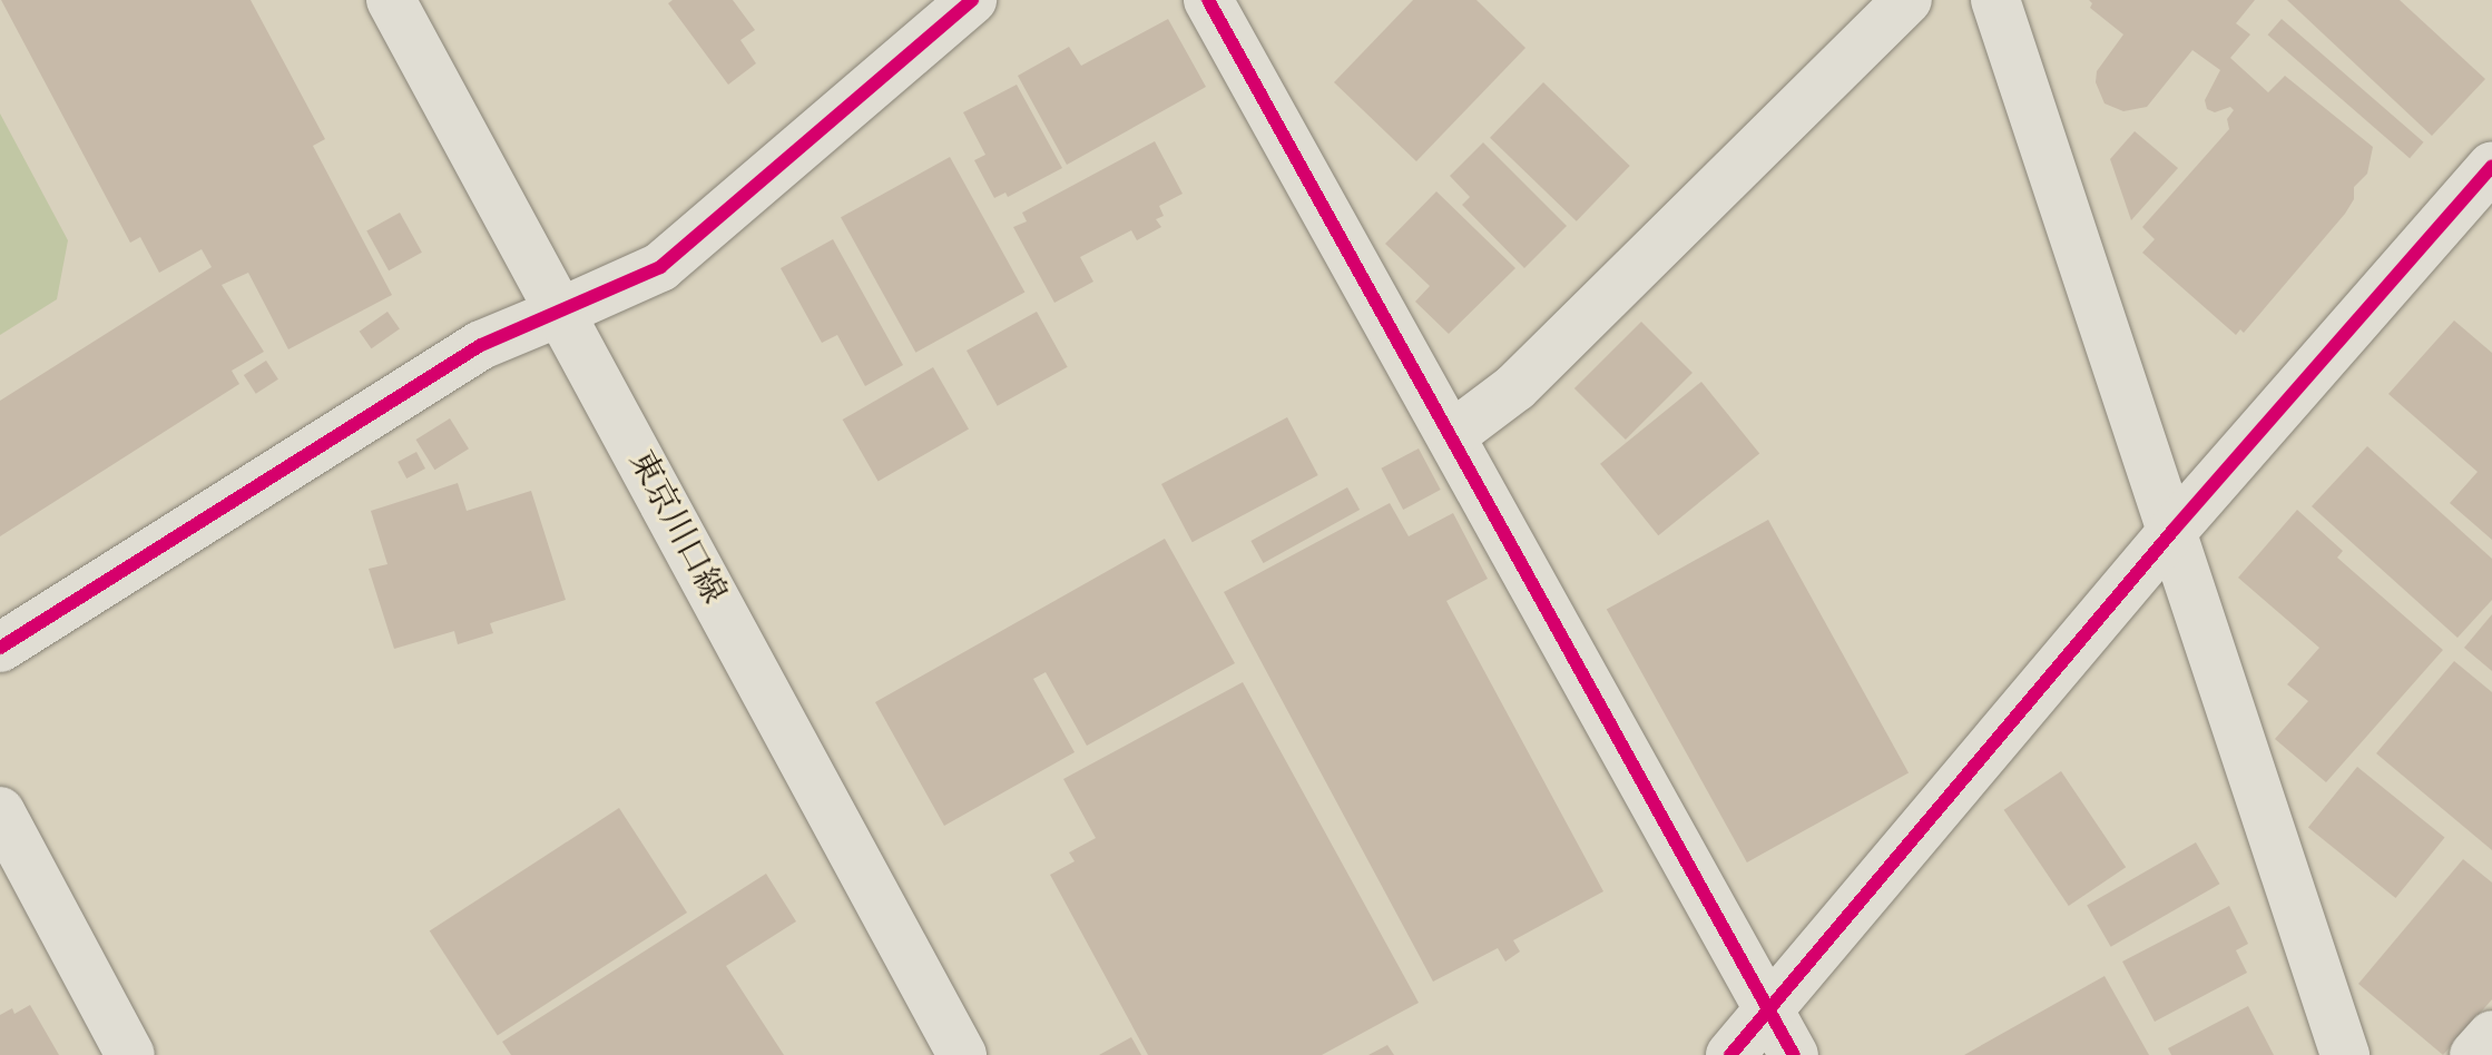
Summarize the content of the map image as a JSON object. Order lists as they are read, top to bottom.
{
  "streets": {
    "street": ["東京川口線"]
  }
}
